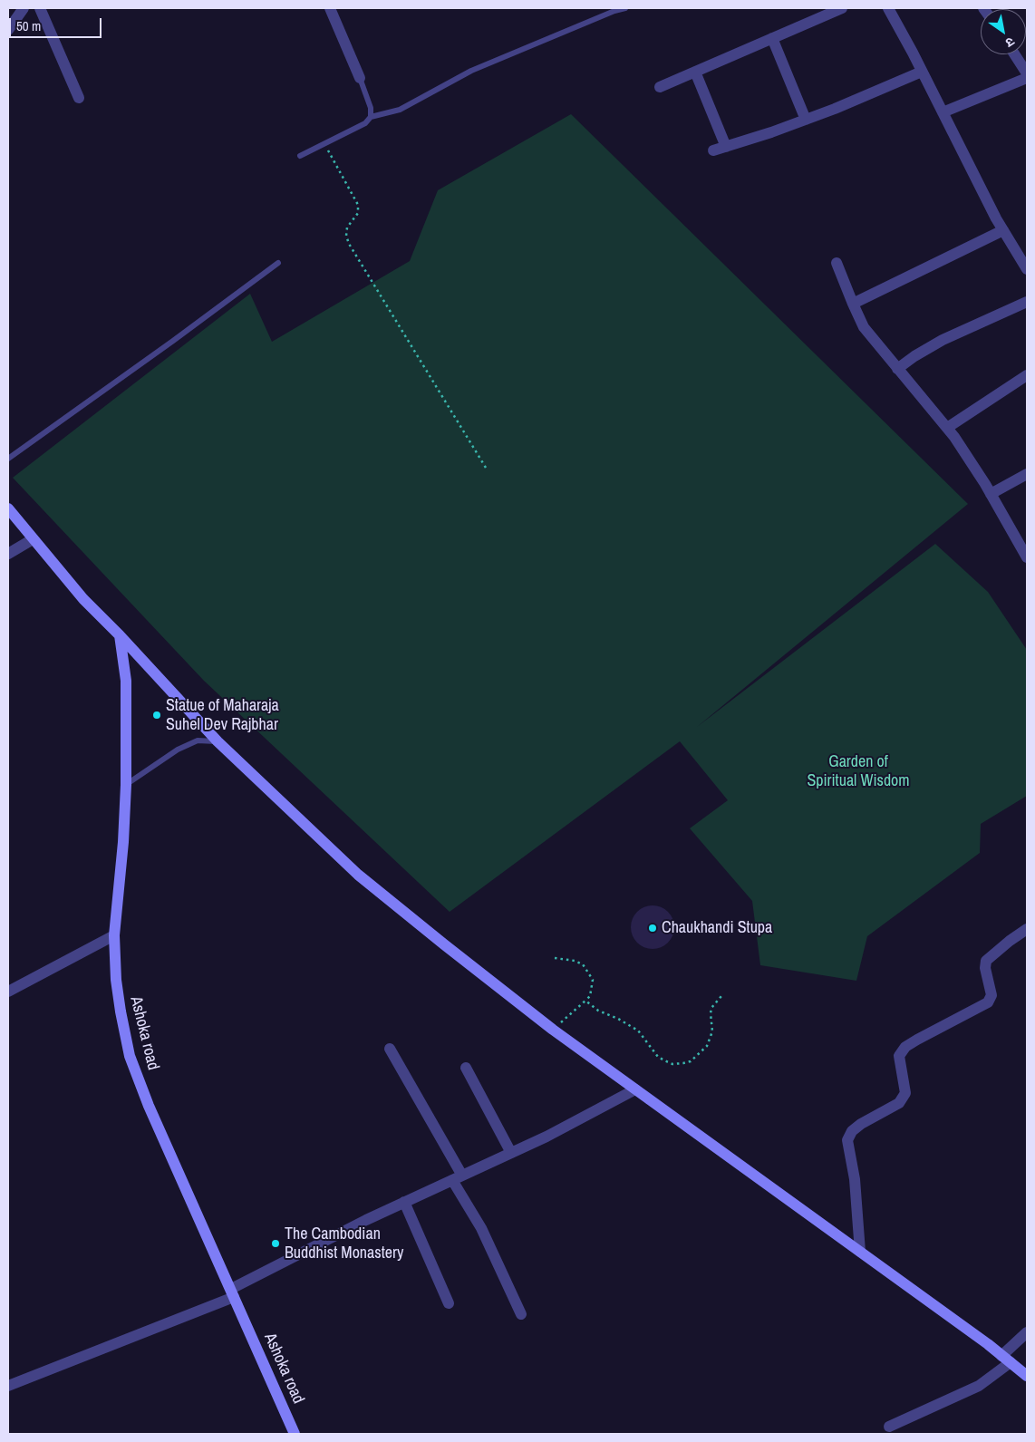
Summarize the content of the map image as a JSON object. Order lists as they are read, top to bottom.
{
  "streets": {
    "street": ["Ashoka road"]
  },
  "parks": ["Garden of Spiritual Wisdom"],
  "places": ["Statue of Maharaja Suhel Dev Rajbhar", "Chaukhandi Stupa", "The Cambodian Buddhist Monastery"],
  "scale_bar": "50 m",
  "north": "bottom right"
}
